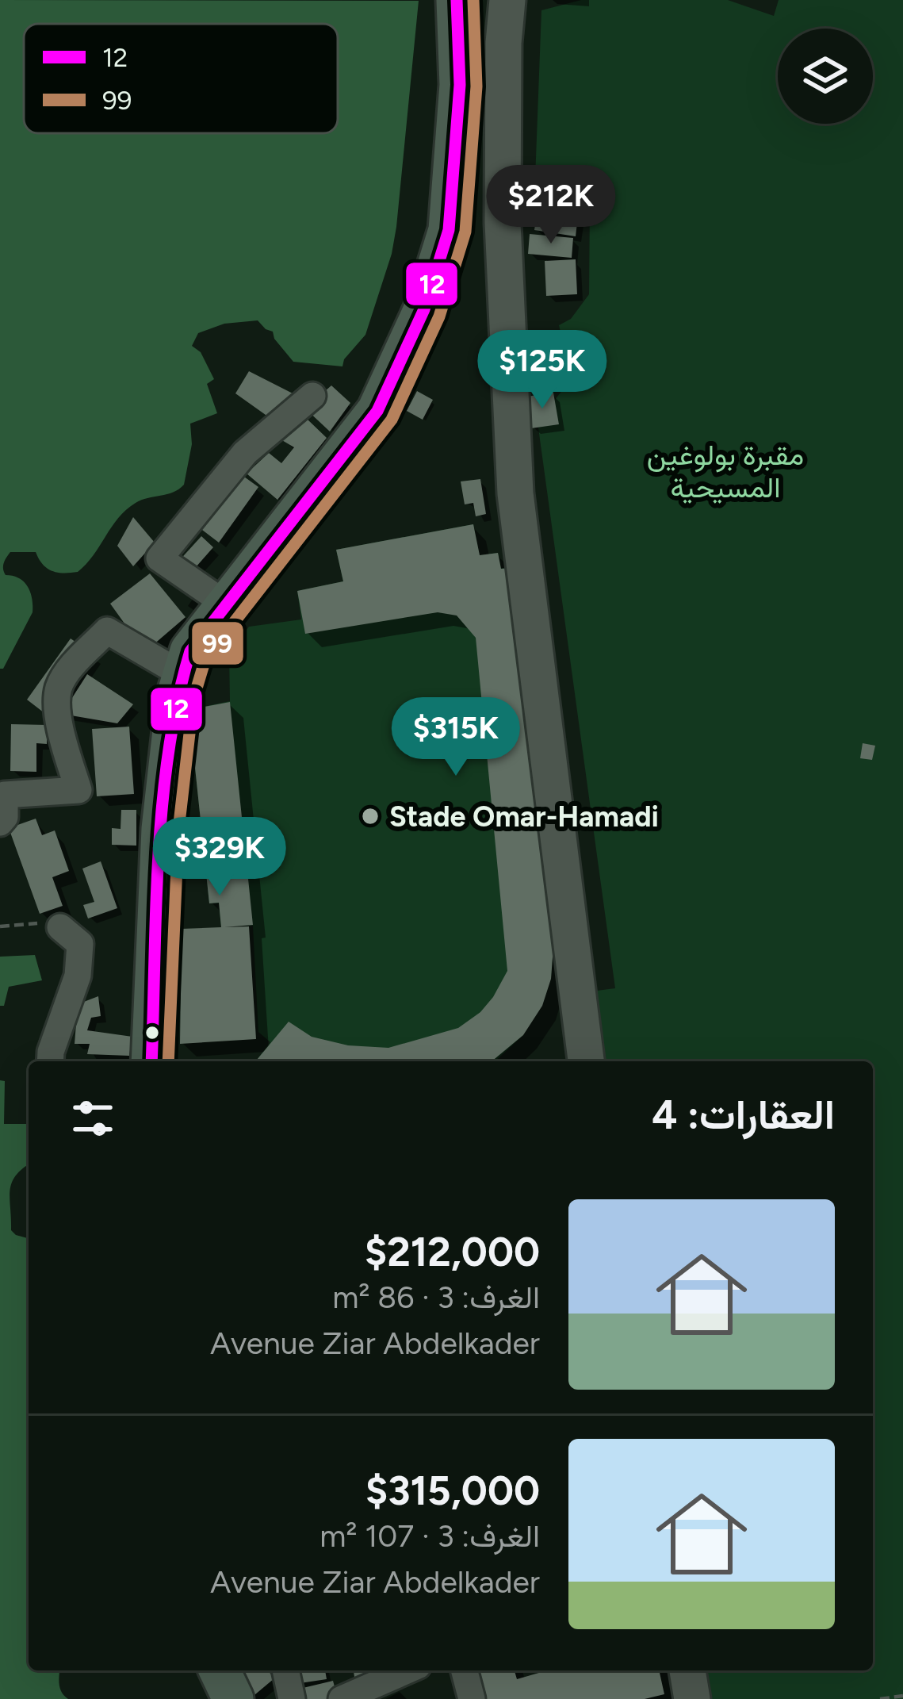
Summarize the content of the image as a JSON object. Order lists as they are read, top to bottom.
{
  "parks": ["مقبرة بولوغين المسيحية"],
  "places": ["Stade Omar-Hamadi"],
  "lines": ["transit line 12", "transit line 99"],
  "legend": ["12", "99"],
  "page": {
    "price": [
      "$212K",
      "$125K",
      "$315K",
      "$329K"
    ],
    "heading": "العقارات: 4",
    "list": [
      {
        "name": "$212,000",
        "note": "الغرف: 3 · 86 m² · Avenue Ziar Abdelkader"
      },
      {
        "name": "$315,000",
        "note": "الغرف: 3 · 107 m² · Avenue Ziar Abdelkader"
      }
    ]
  }
}
